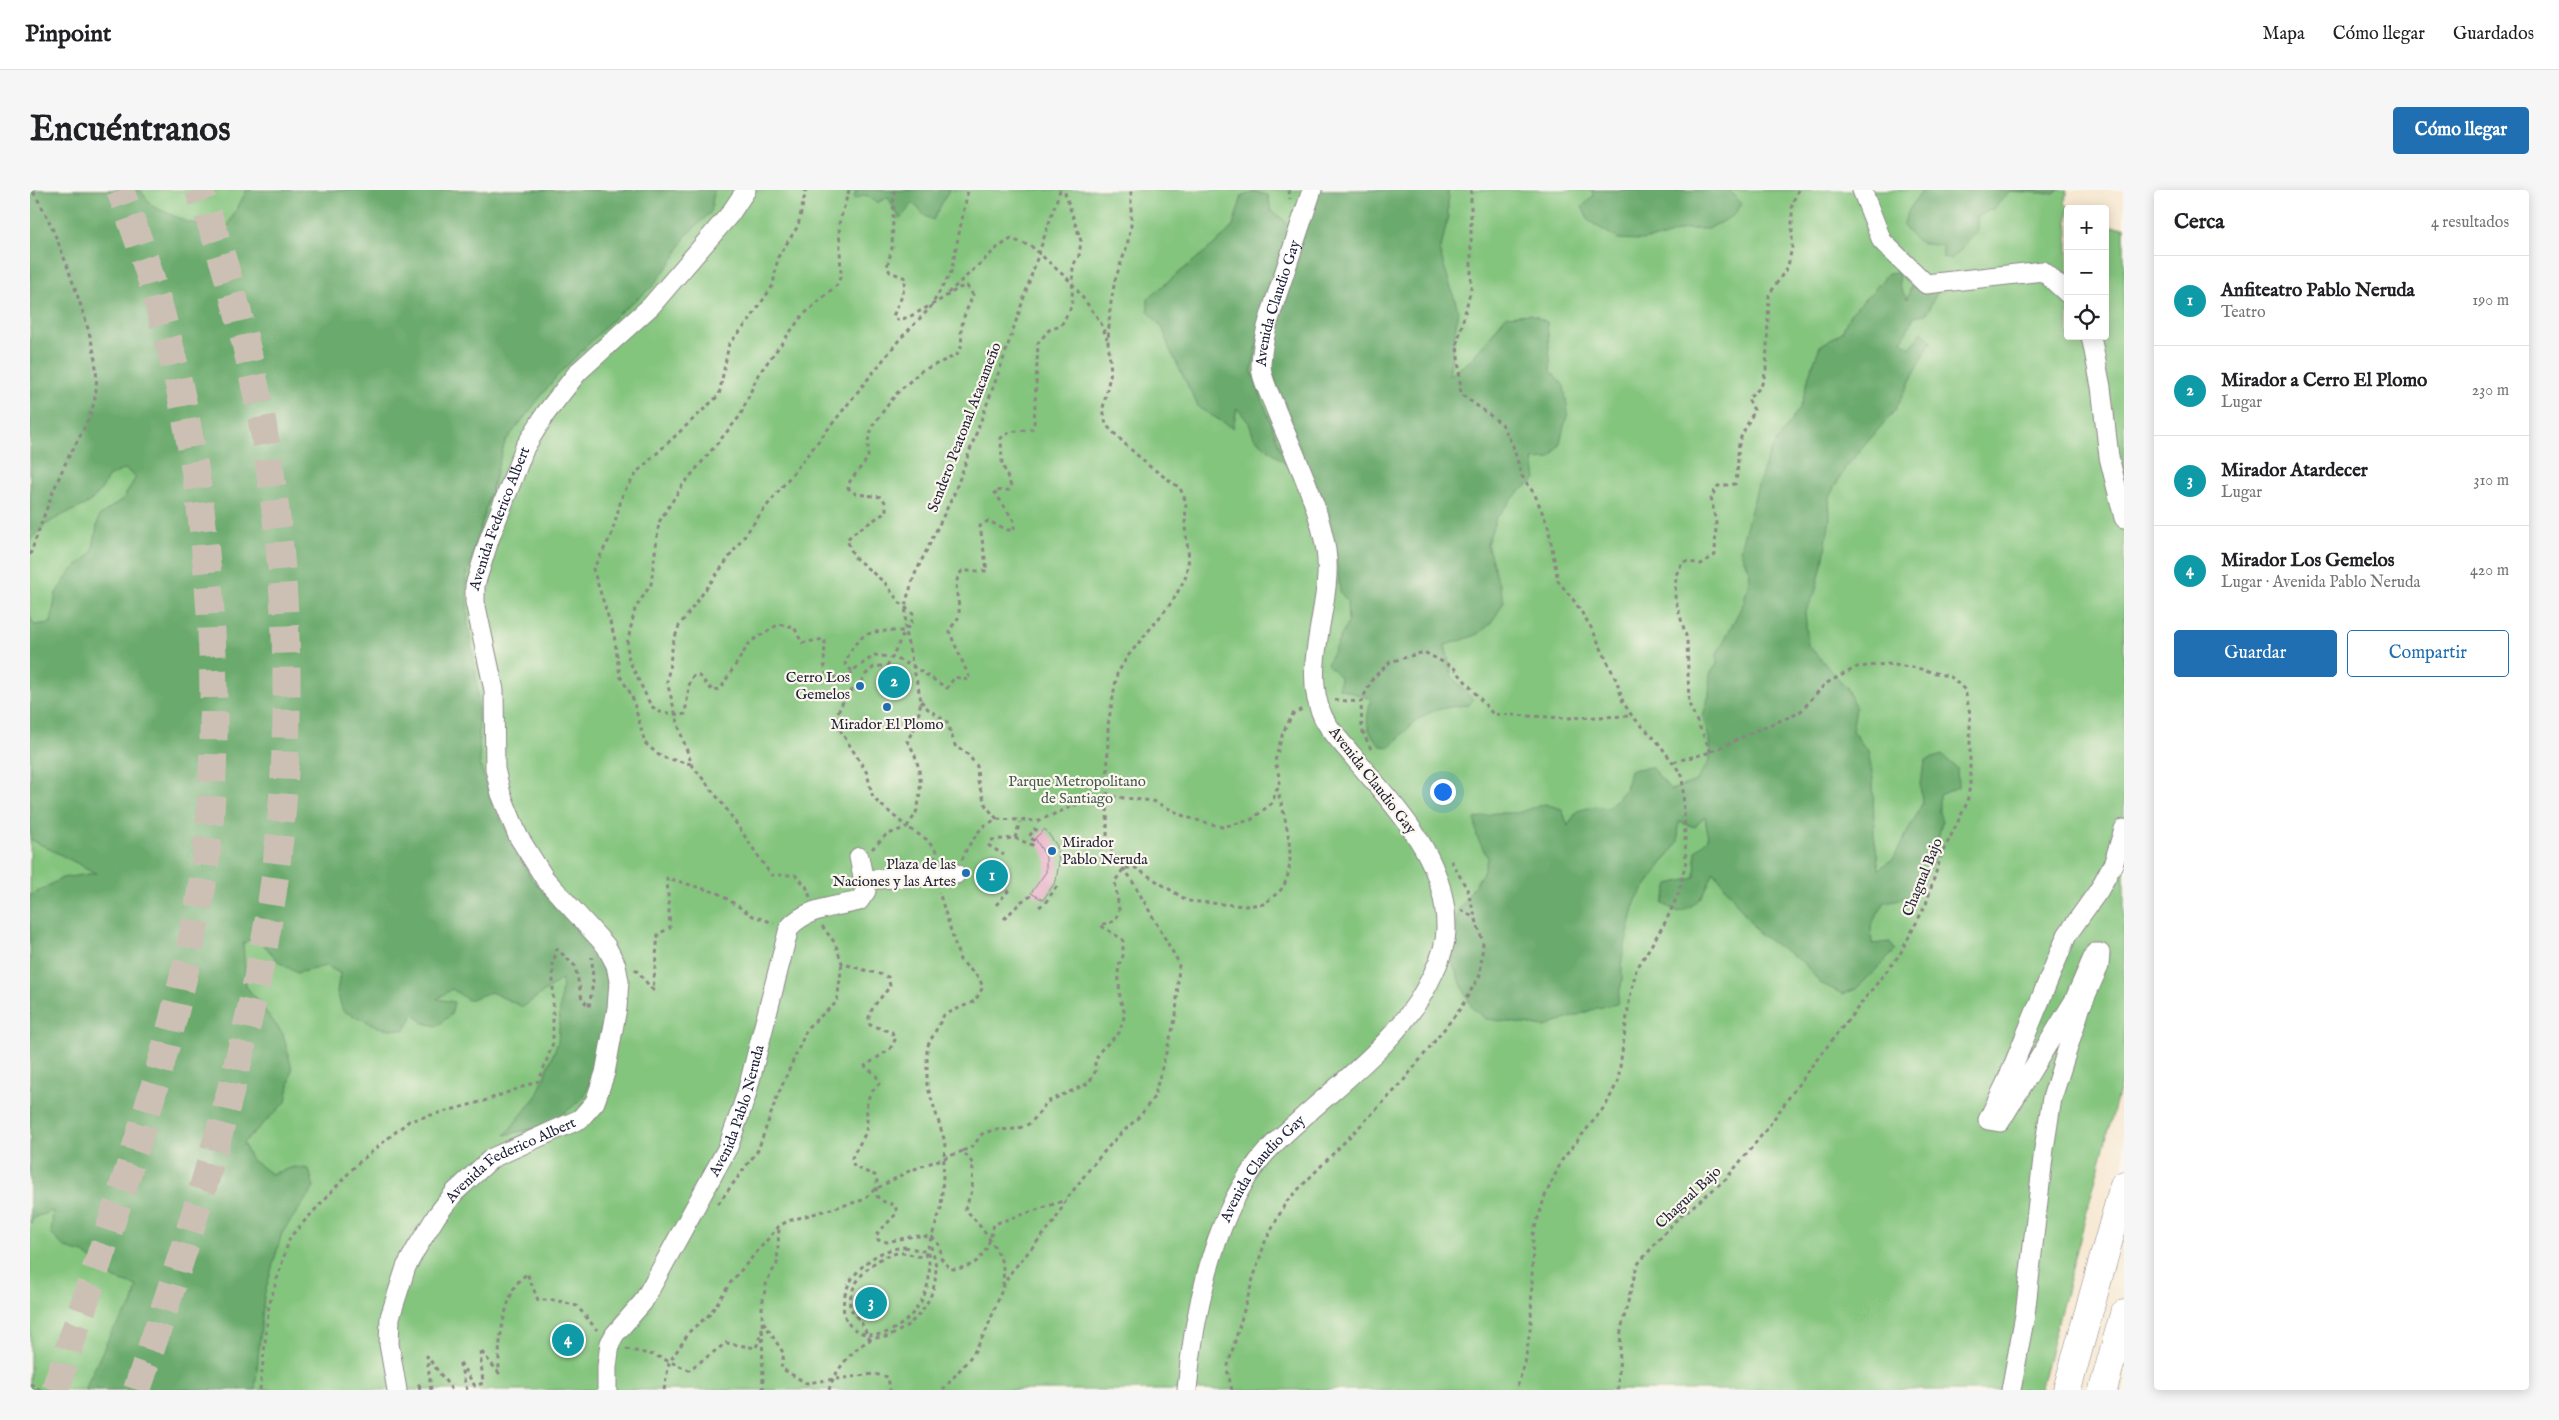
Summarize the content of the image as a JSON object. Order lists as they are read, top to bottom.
{
  "streets": {
    "street": ["Avenida Claudio Gay", "Avenida Federico Albert", "Avenida Pablo Neruda"],
    "path": ["Sendero Peatonal Atacameño", "Chagual Bajo"]
  },
  "parks": ["Parque Metropolitano de Santiago"],
  "places": [
    "Cerro Los Gemelos",
    "Mirador El Plomo",
    "Mirador Pablo Neruda",
    "Plaza de las Naciones y las Artes"
  ],
  "page": {
    "header": "Pinpoint",
    "nav": ["Mapa", "Cómo llegar", "Guardados"],
    "buttons": [
      "Cómo llegar",
      ["Guardar", "Compartir"]
    ],
    "title": "Encuéntranos",
    "heading": ["Cerca", "4 resultados"],
    "map_buttons": ["+", "−"],
    "list": [
      {
        "mark": "1",
        "name": "Anfiteatro Pablo Neruda",
        "note": "Teatro",
        "value": "190 m"
      },
      {
        "mark": "2",
        "name": "Mirador a Cerro El Plomo",
        "note": "Lugar",
        "value": "230 m"
      },
      {
        "mark": "3",
        "name": "Mirador Atardecer",
        "note": "Lugar",
        "value": "310 m"
      },
      {
        "mark": "4",
        "name": "Mirador Los Gemelos",
        "note": "Lugar · Avenida Pablo Neruda",
        "value": "420 m"
      }
    ],
    "pins": [
      "2",
      "1",
      "3",
      "4"
    ]
  }
}
